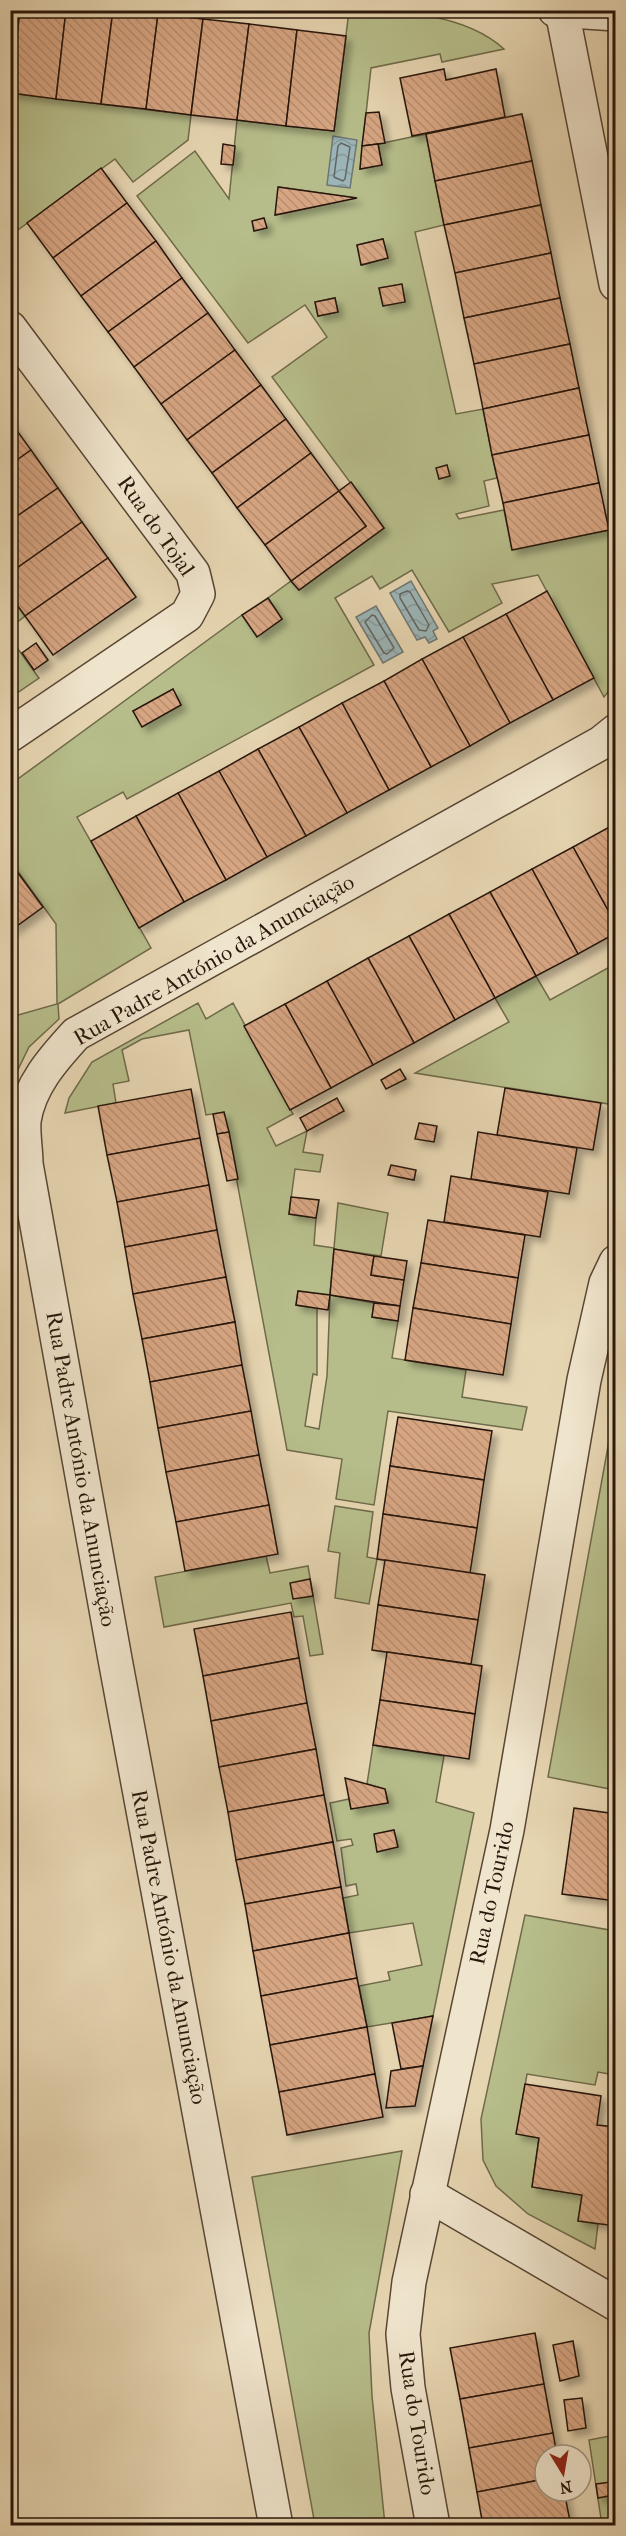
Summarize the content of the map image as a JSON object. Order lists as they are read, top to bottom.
{
  "streets": {
    "street": ["Rua do Tojal", "Rua Padre António da Anunciação", "Rua do Tourido"]
  },
  "north": "bottom"
}
